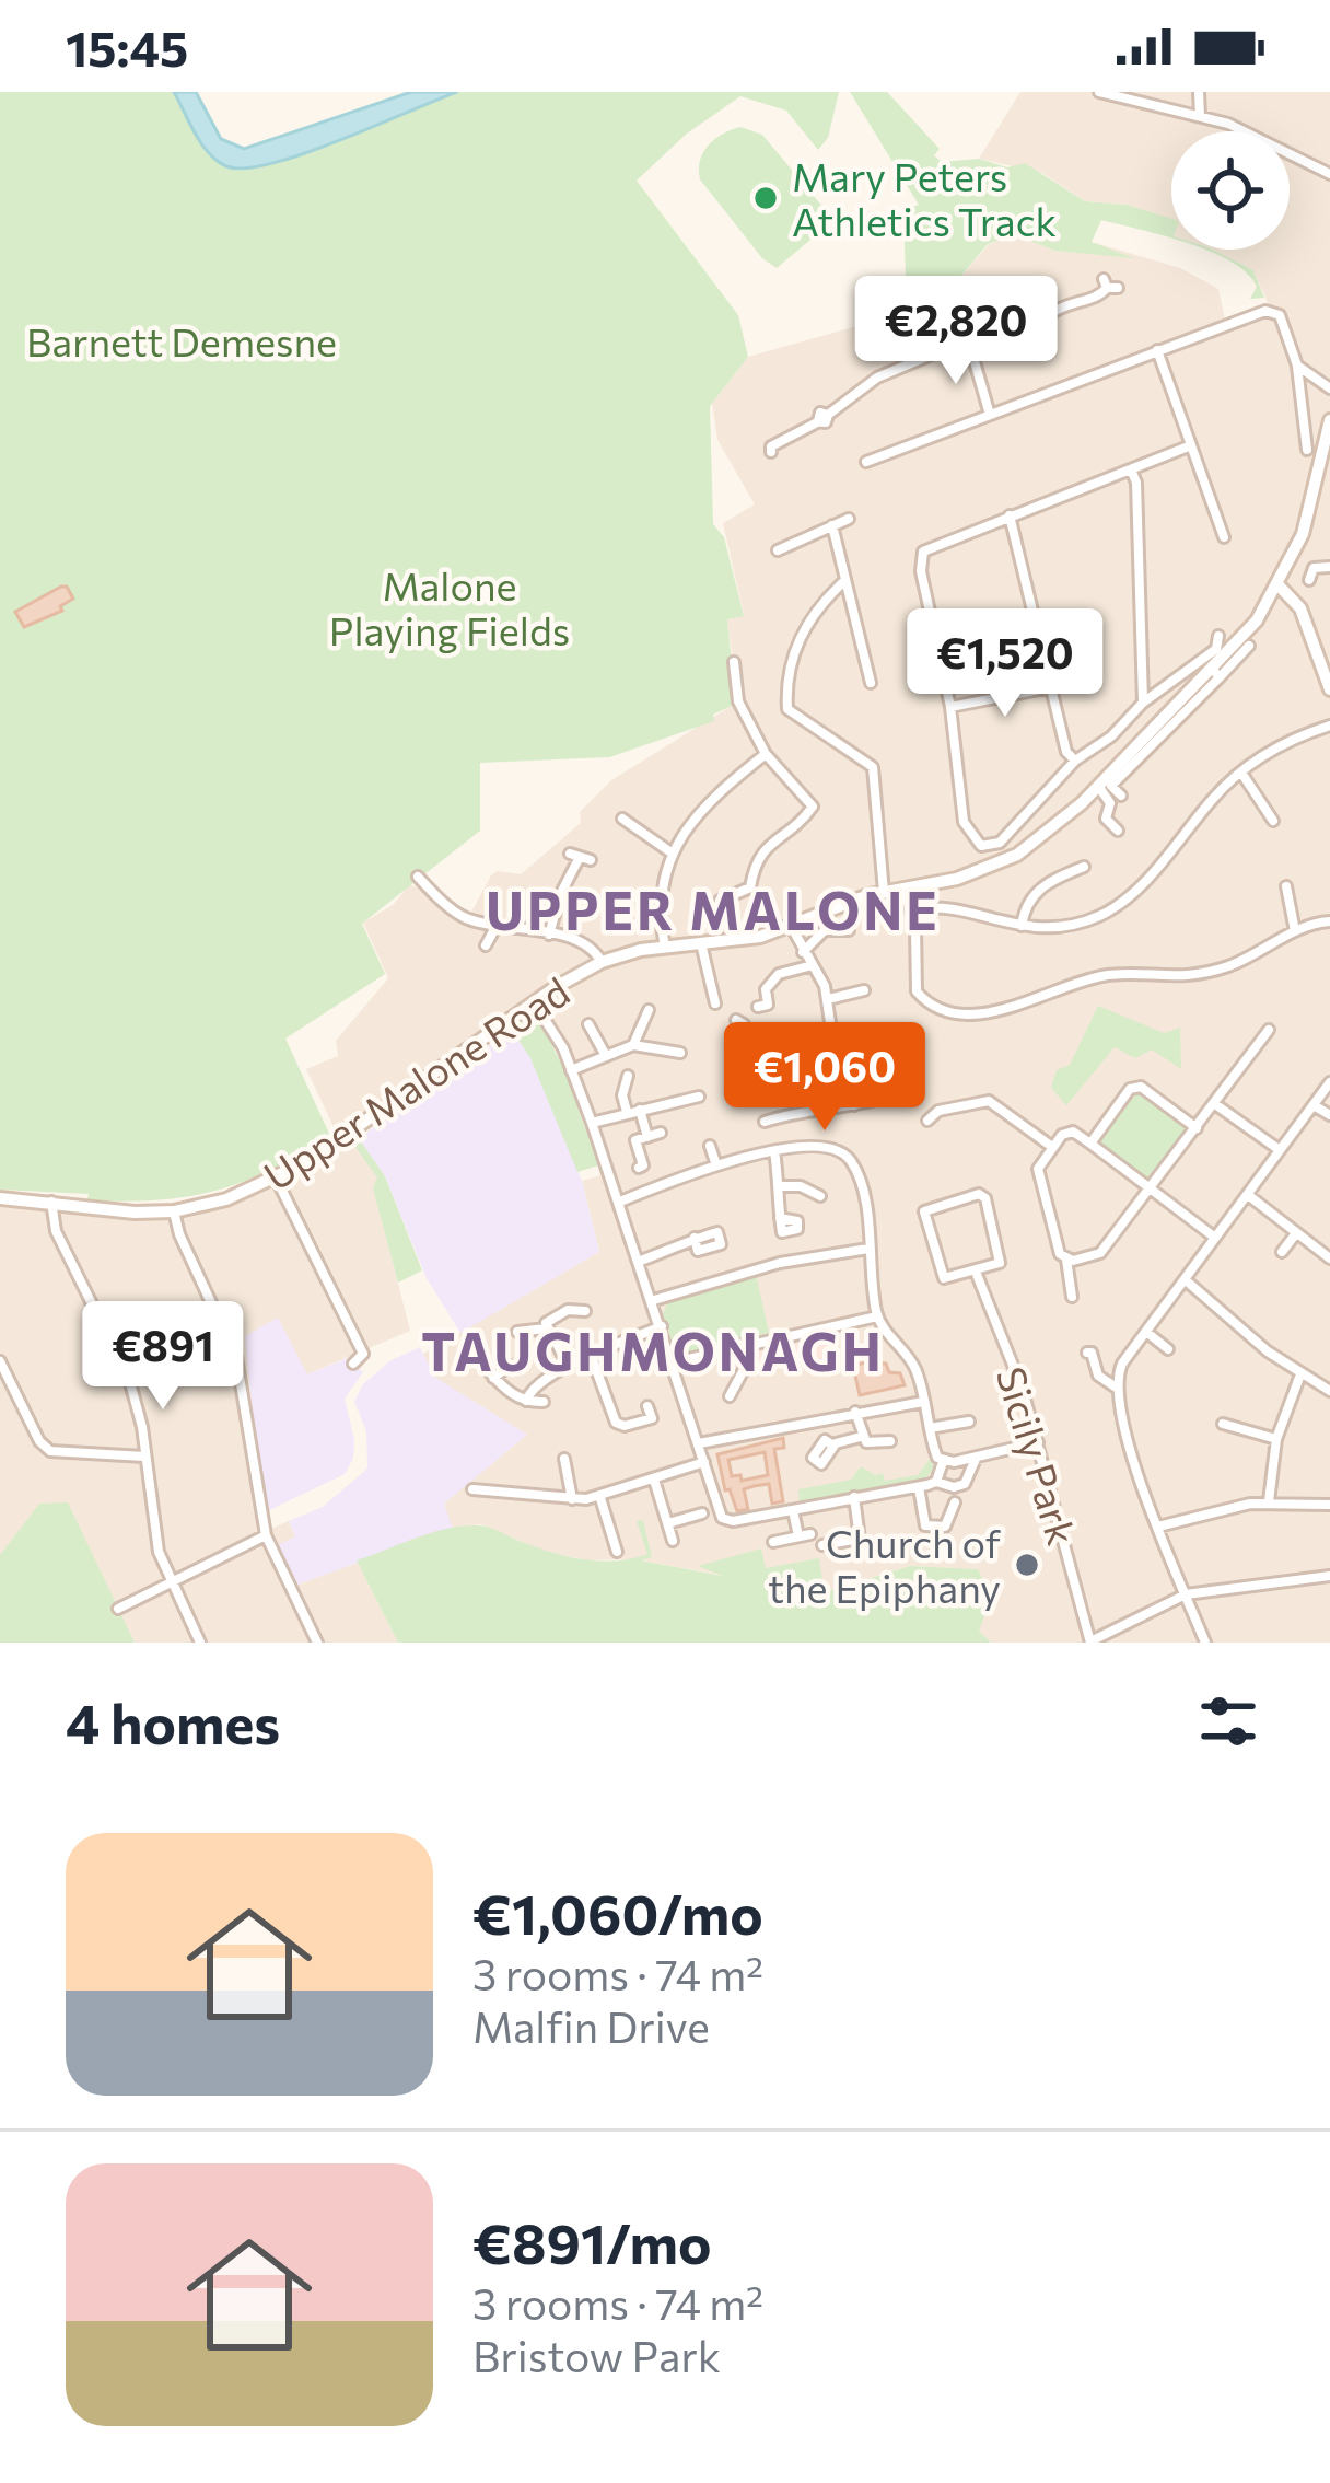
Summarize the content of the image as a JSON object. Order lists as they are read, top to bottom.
{
  "streets": {
    "main road": ["Upper Malone Road"],
    "street": ["Sicily Park"]
  },
  "districts": ["UPPER MALONE", "TAUGHMONAGH"],
  "parks": ["Barnett Demesne", "Malone Playing Fields"],
  "places": ["Mary Peters Athletics Track", "Church of the Epiphany"],
  "page": {
    "status": "15:45",
    "price": [
      "€2,820",
      "€1,520",
      "€1,060",
      "€891"
    ],
    "heading": "4 homes",
    "list": [
      {
        "name": "€1,060/mo",
        "note": "3 rooms · 74 m² · Malfin Drive"
      },
      {
        "name": "€891/mo",
        "note": "3 rooms · 74 m² · Bristow Park"
      }
    ]
  }
}
